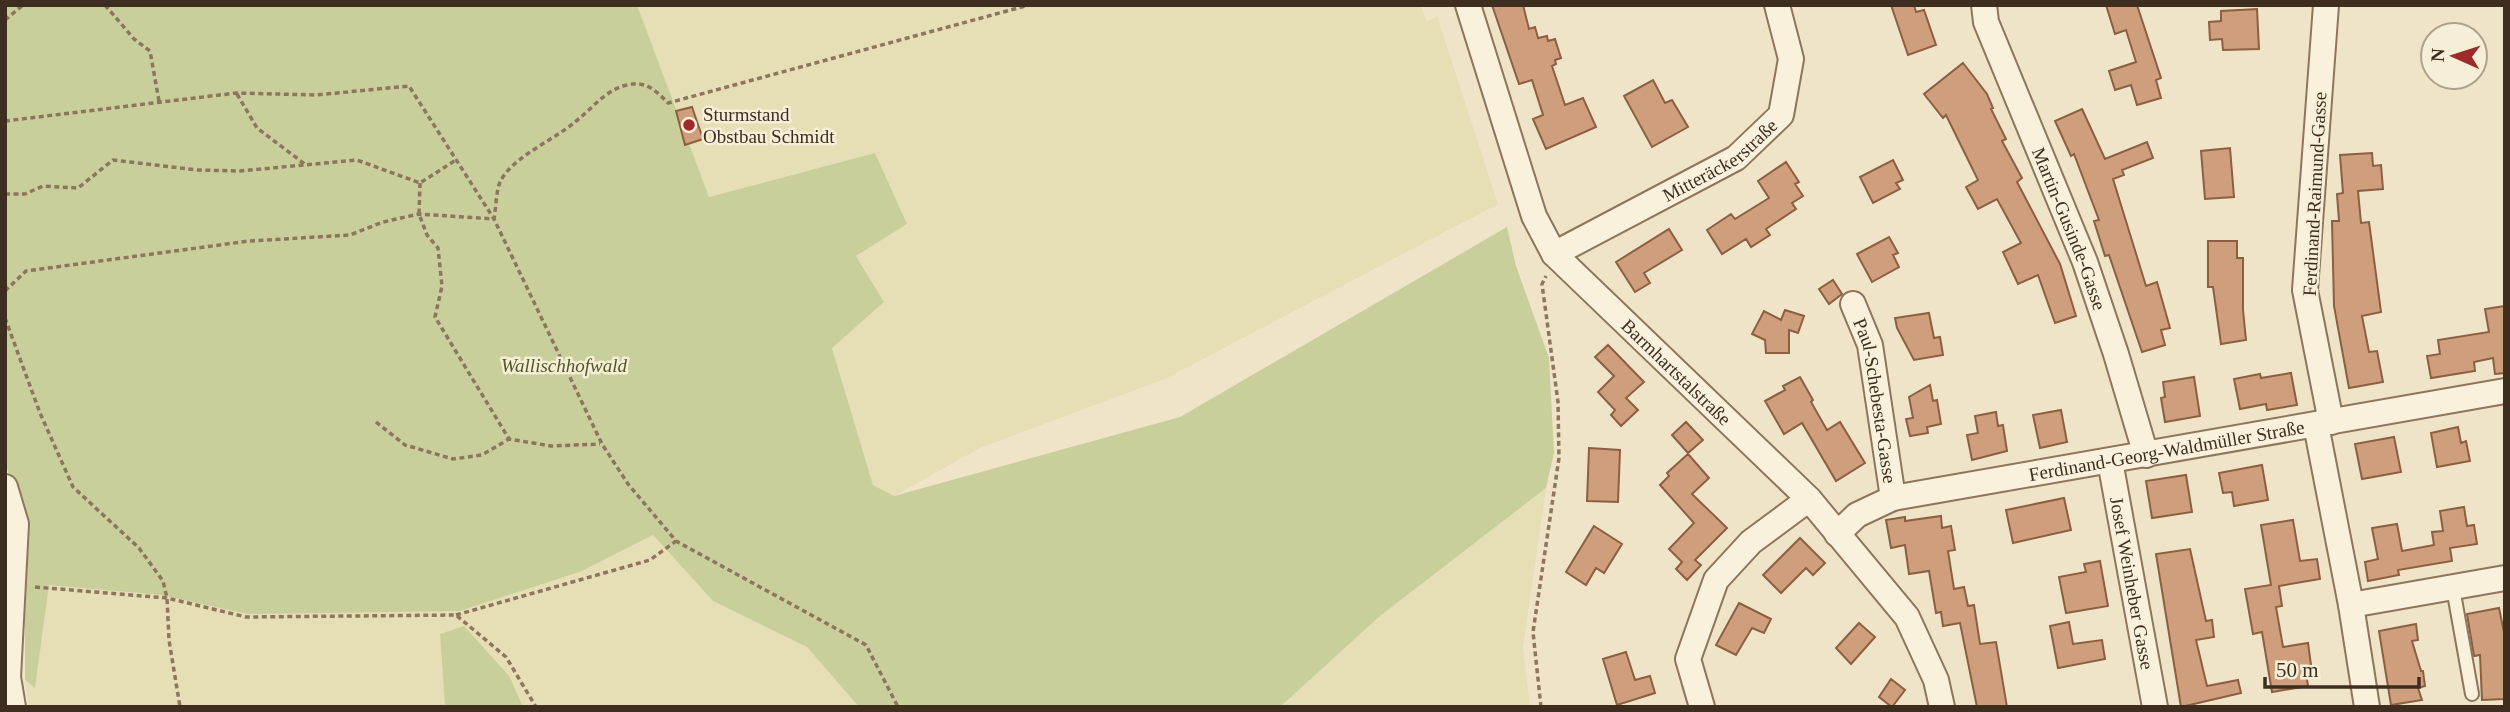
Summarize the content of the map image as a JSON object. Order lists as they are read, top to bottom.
{
  "streets": {
    "street": [
      "Mitteräckerstraße",
      "Ferdinand-Raimund-Gasse",
      "Martin-Gusinde-Gasse",
      "Barmhartstalstraße",
      "Paul-Schebesta-Gasse",
      "Ferdinand-Georg-Waldmüller Straße",
      "Josef Weinheber Gasse"
    ]
  },
  "crossings": [
    ["Mitteräckerstraße", "Barmhartstalstraße"],
    ["Ferdinand-Raimund-Gasse", "Ferdinand-Georg-Waldmüller Straße"],
    ["Martin-Gusinde-Gasse", "Ferdinand-Georg-Waldmüller Straße"],
    ["Barmhartstalstraße", "Ferdinand-Georg-Waldmüller Straße"],
    ["Paul-Schebesta-Gasse", "Ferdinand-Georg-Waldmüller Straße"],
    ["Ferdinand-Georg-Waldmüller Straße", "Josef Weinheber Gasse"]
  ],
  "parks": ["Wallischhofwald"],
  "places": ["Sturmstand Obstbau Schmidt"],
  "scale_bar": "50 m",
  "north": "left"
}
